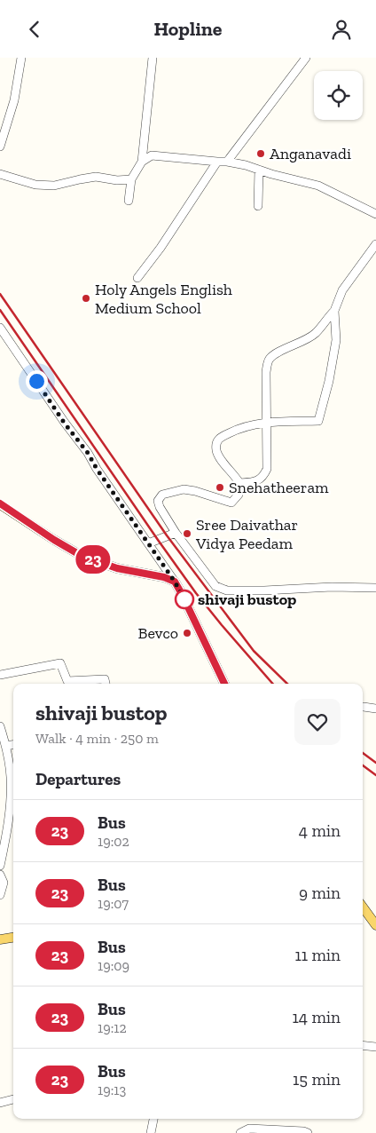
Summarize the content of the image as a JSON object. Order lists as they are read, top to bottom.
{
  "places": [
    "Anganavadi",
    "Holy Angels English Medium School",
    "Snehatheeram",
    "Sree Daivathar Vidya Peedam",
    "shivaji bustop",
    "Bevco"
  ],
  "lines": ["bus line 23"],
  "page": {
    "header": "Hopline",
    "on_map": "23",
    "heading": [
      ["shivaji bustop", "Walk · 4 min · 250 m"],
      "Departures"
    ],
    "list": [
      {
        "mark": "23",
        "name": "Bus",
        "note": "19:02",
        "value": "4 min"
      },
      {
        "mark": "23",
        "name": "Bus",
        "note": "19:07",
        "value": "9 min"
      },
      {
        "mark": "23",
        "name": "Bus",
        "note": "19:09",
        "value": "11 min"
      },
      {
        "mark": "23",
        "name": "Bus",
        "note": "19:12",
        "value": "14 min"
      },
      {
        "mark": "23",
        "name": "Bus",
        "note": "19:13",
        "value": "15 min"
      }
    ]
  }
}
